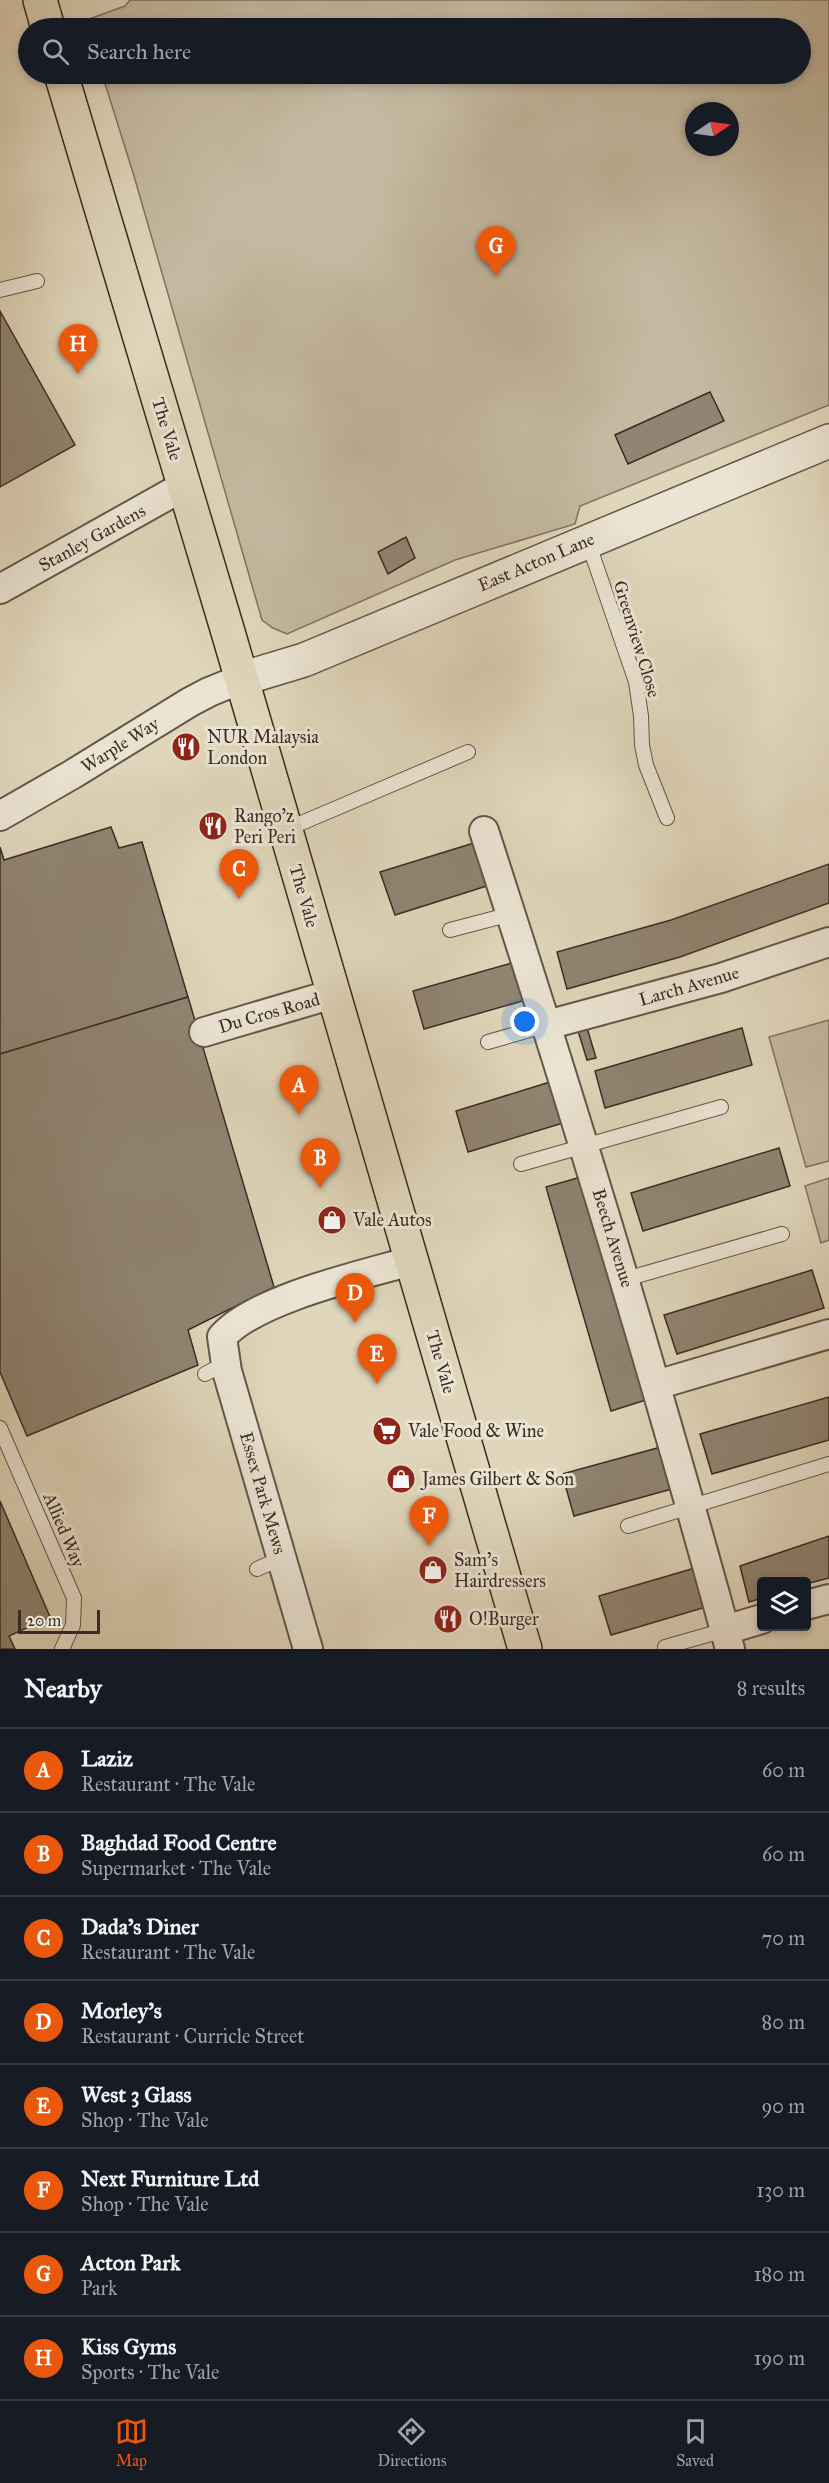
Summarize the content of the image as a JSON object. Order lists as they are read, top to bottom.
{
  "streets": {
    "main road": ["The Vale"],
    "street": [
      "Stanley Gardens",
      "East Acton Lane",
      "Warple Way",
      "Larch Avenue",
      "Du Cros Road",
      "Beech Avenue",
      "Essex Park Mews"
    ],
    "lane": ["Greenview Close", "Allied Way"]
  },
  "crossings": [
    ["The Vale", "Stanley Gardens"],
    ["The Vale", "East Acton Lane"],
    ["The Vale", "Warple Way"],
    ["The Vale", "Du Cros Road"],
    ["The Vale", "Essex Park Mews"],
    ["East Acton Lane", "Greenview Close"],
    ["East Acton Lane", "Warple Way"],
    ["Larch Avenue", "Beech Avenue"]
  ],
  "places": {
    "restaurant": ["NUR Malaysia London", "Rango'z Peri Peri", "O!Burger"],
    "shop": ["Vale Autos", "James Gilbert & Son", "Sam's Hairdressers"],
    "supermarket": ["Vale Food & Wine"]
  },
  "scale_bar": "20 m",
  "north": "right",
  "page": {
    "search": "Search here",
    "pins": [
      "G",
      "H",
      "C",
      "A",
      "B",
      "D",
      "E",
      "F"
    ],
    "scale": "20 m",
    "heading": ["Nearby", "8 results"],
    "list": [
      {
        "mark": "A",
        "name": "Laziz",
        "note": "Restaurant · The Vale",
        "value": "60 m"
      },
      {
        "mark": "B",
        "name": "Baghdad Food Centre",
        "note": "Supermarket · The Vale",
        "value": "60 m"
      },
      {
        "mark": "C",
        "name": "Dada's Diner",
        "note": "Restaurant · The Vale",
        "value": "70 m"
      },
      {
        "mark": "D",
        "name": "Morley's",
        "note": "Restaurant · Curricle Street",
        "value": "80 m"
      },
      {
        "mark": "E",
        "name": "West 3 Glass",
        "note": "Shop · The Vale",
        "value": "90 m"
      },
      {
        "mark": "F",
        "name": "Next Furniture Ltd",
        "note": "Shop · The Vale",
        "value": "130 m"
      },
      {
        "mark": "G",
        "name": "Acton Park",
        "note": "Park",
        "value": "180 m"
      },
      {
        "mark": "H",
        "name": "Kiss Gyms",
        "note": "Sports · The Vale",
        "value": "190 m"
      }
    ],
    "nav": ["Map", "Directions", "Saved"]
  }
}
